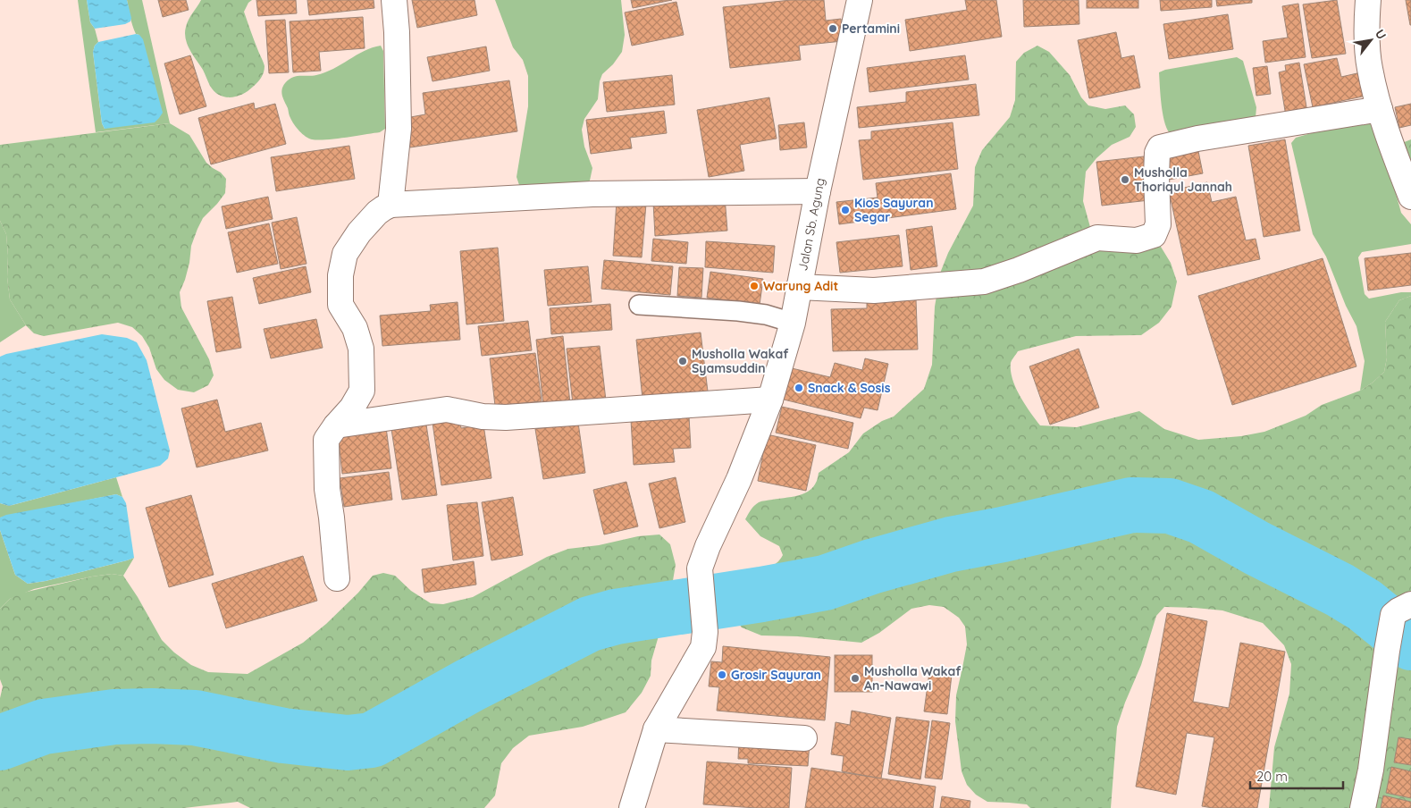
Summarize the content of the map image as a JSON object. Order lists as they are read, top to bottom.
{
  "streets": {
    "street": ["Jalan Sb. Agung"]
  },
  "places": [
    "Pertamini",
    "Musholla Thoriqul Jannah",
    "Kios Sayuran Segar",
    "Warung Adit",
    "Musholla Wakaf Syamsuddin",
    "Snack & Sosis",
    "Grosir Sayuran",
    "Musholla Wakaf An-Nawawi"
  ],
  "scale_bar": "20 m",
  "north": "top right"
}
